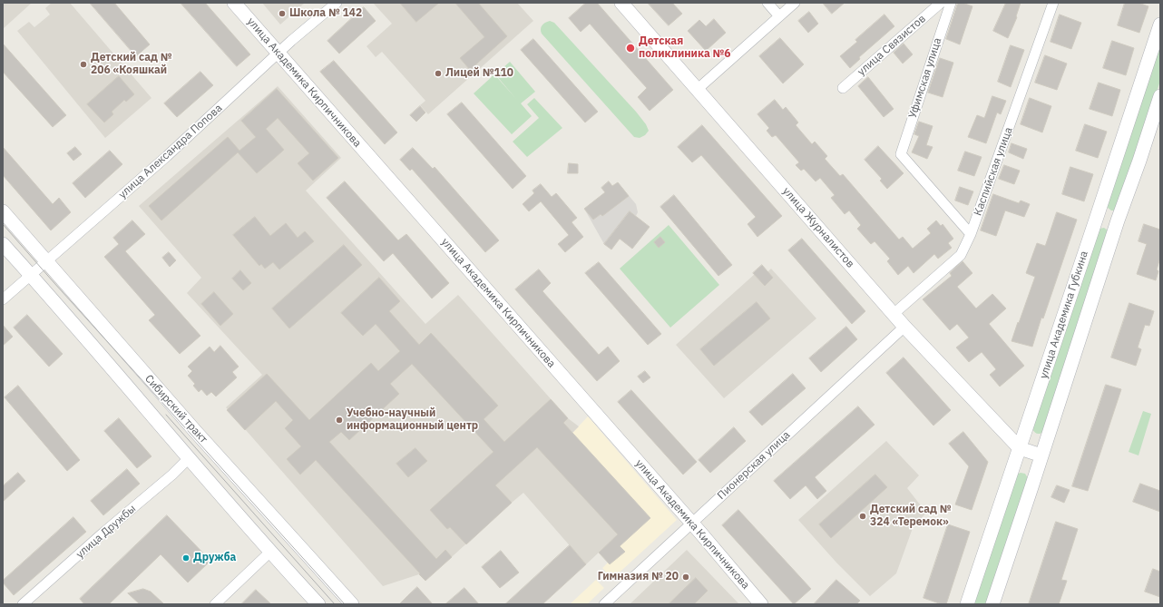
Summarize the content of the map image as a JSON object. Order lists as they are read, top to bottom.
{
  "streets": {
    "street": [
      "улица Связистов",
      "Уфимская улица",
      "улица Академика Кирпичникова",
      "улица Александра Попова",
      "Каспийская улица",
      "улица Журналистов",
      "улица Академика Губкина",
      "Сибирский тракт",
      "Пионерская улица",
      "улица Дружбы"
    ]
  },
  "crossings": [
    ["Уфимская улица", "Каспийская улица"],
    ["улица Академика Кирпичникова", "улица Александра Попова"],
    ["улица Академика Кирпичникова", "Пионерская улица"],
    ["улица Александра Попова", "Сибирский тракт"],
    ["Каспийская улица", "улица Журналистов"],
    ["улица Журналистов", "улица Академика Губкина"],
    ["улица Журналистов", "Пионерская улица"],
    ["Сибирский тракт", "улица Дружбы"]
  ],
  "places": [
    "Школа № 142",
    "Детская поликлиника №6",
    "Детский сад № 206 «Кояшкай",
    "Лицей №110",
    "Учебно-научный информационный центр",
    "Детский сад № 324 «Теремок»",
    "Дружба",
    "Гимназия № 20"
  ]
}
